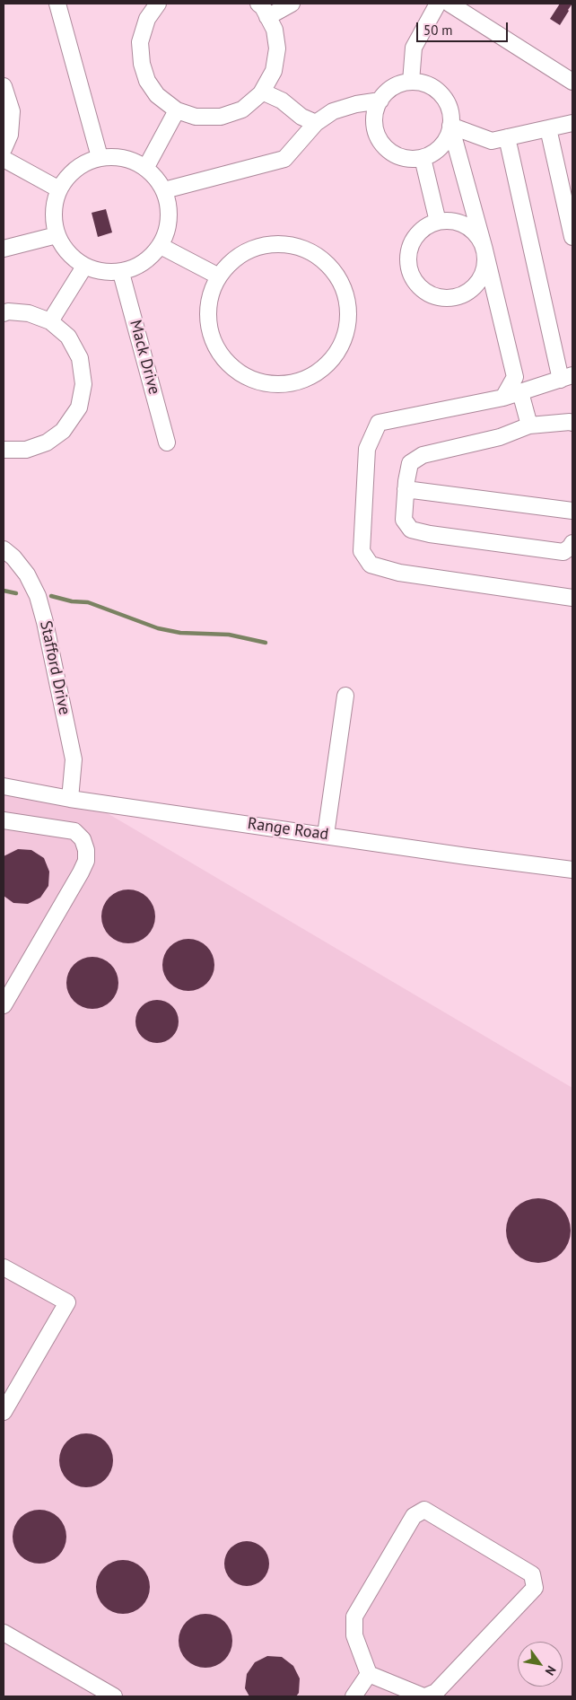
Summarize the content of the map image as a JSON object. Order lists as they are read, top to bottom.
{
  "streets": {
    "street": ["Mack Drive", "Stafford Drive", "Range Road"]
  },
  "crossings": [
    ["Stafford Drive", "Range Road"]
  ],
  "scale_bar": "50 m",
  "north": "bottom right"
}
